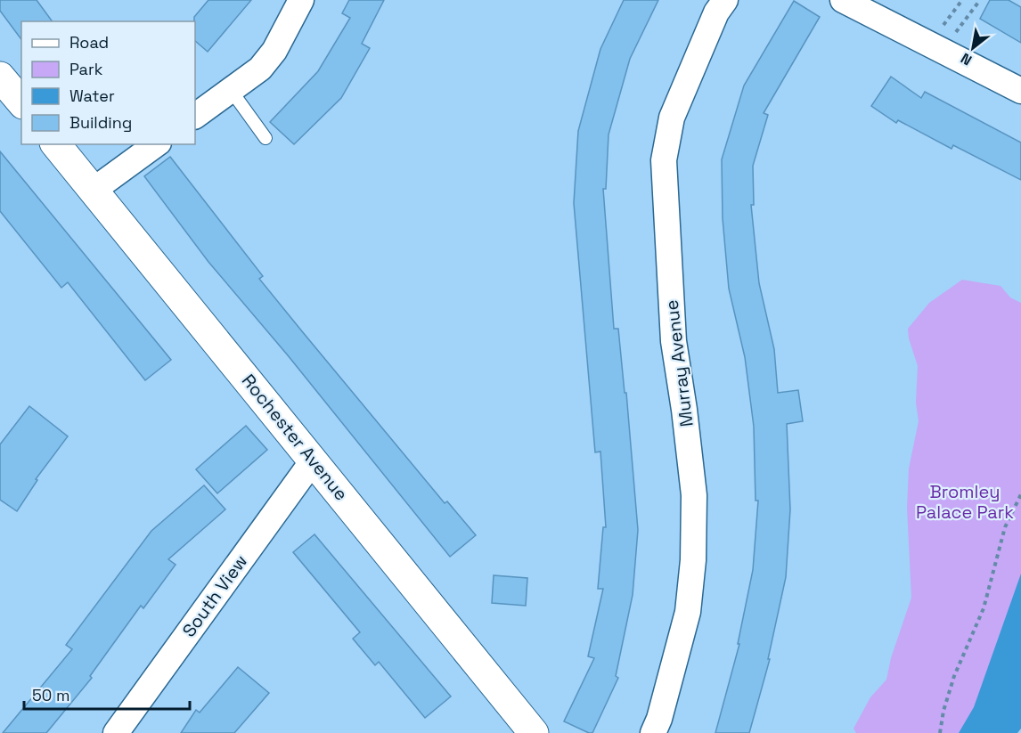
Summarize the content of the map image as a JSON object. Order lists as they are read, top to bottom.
{
  "streets": {
    "street": ["Murray Avenue", "Rochester Avenue", "South View"]
  },
  "crossings": [
    ["Rochester Avenue", "South View"]
  ],
  "parks": ["Bromley Palace Park"],
  "legend": [
    "Road",
    "Park",
    "Water",
    "Building"
  ],
  "scale_bar": "50 m",
  "north": "bottom left"
}
